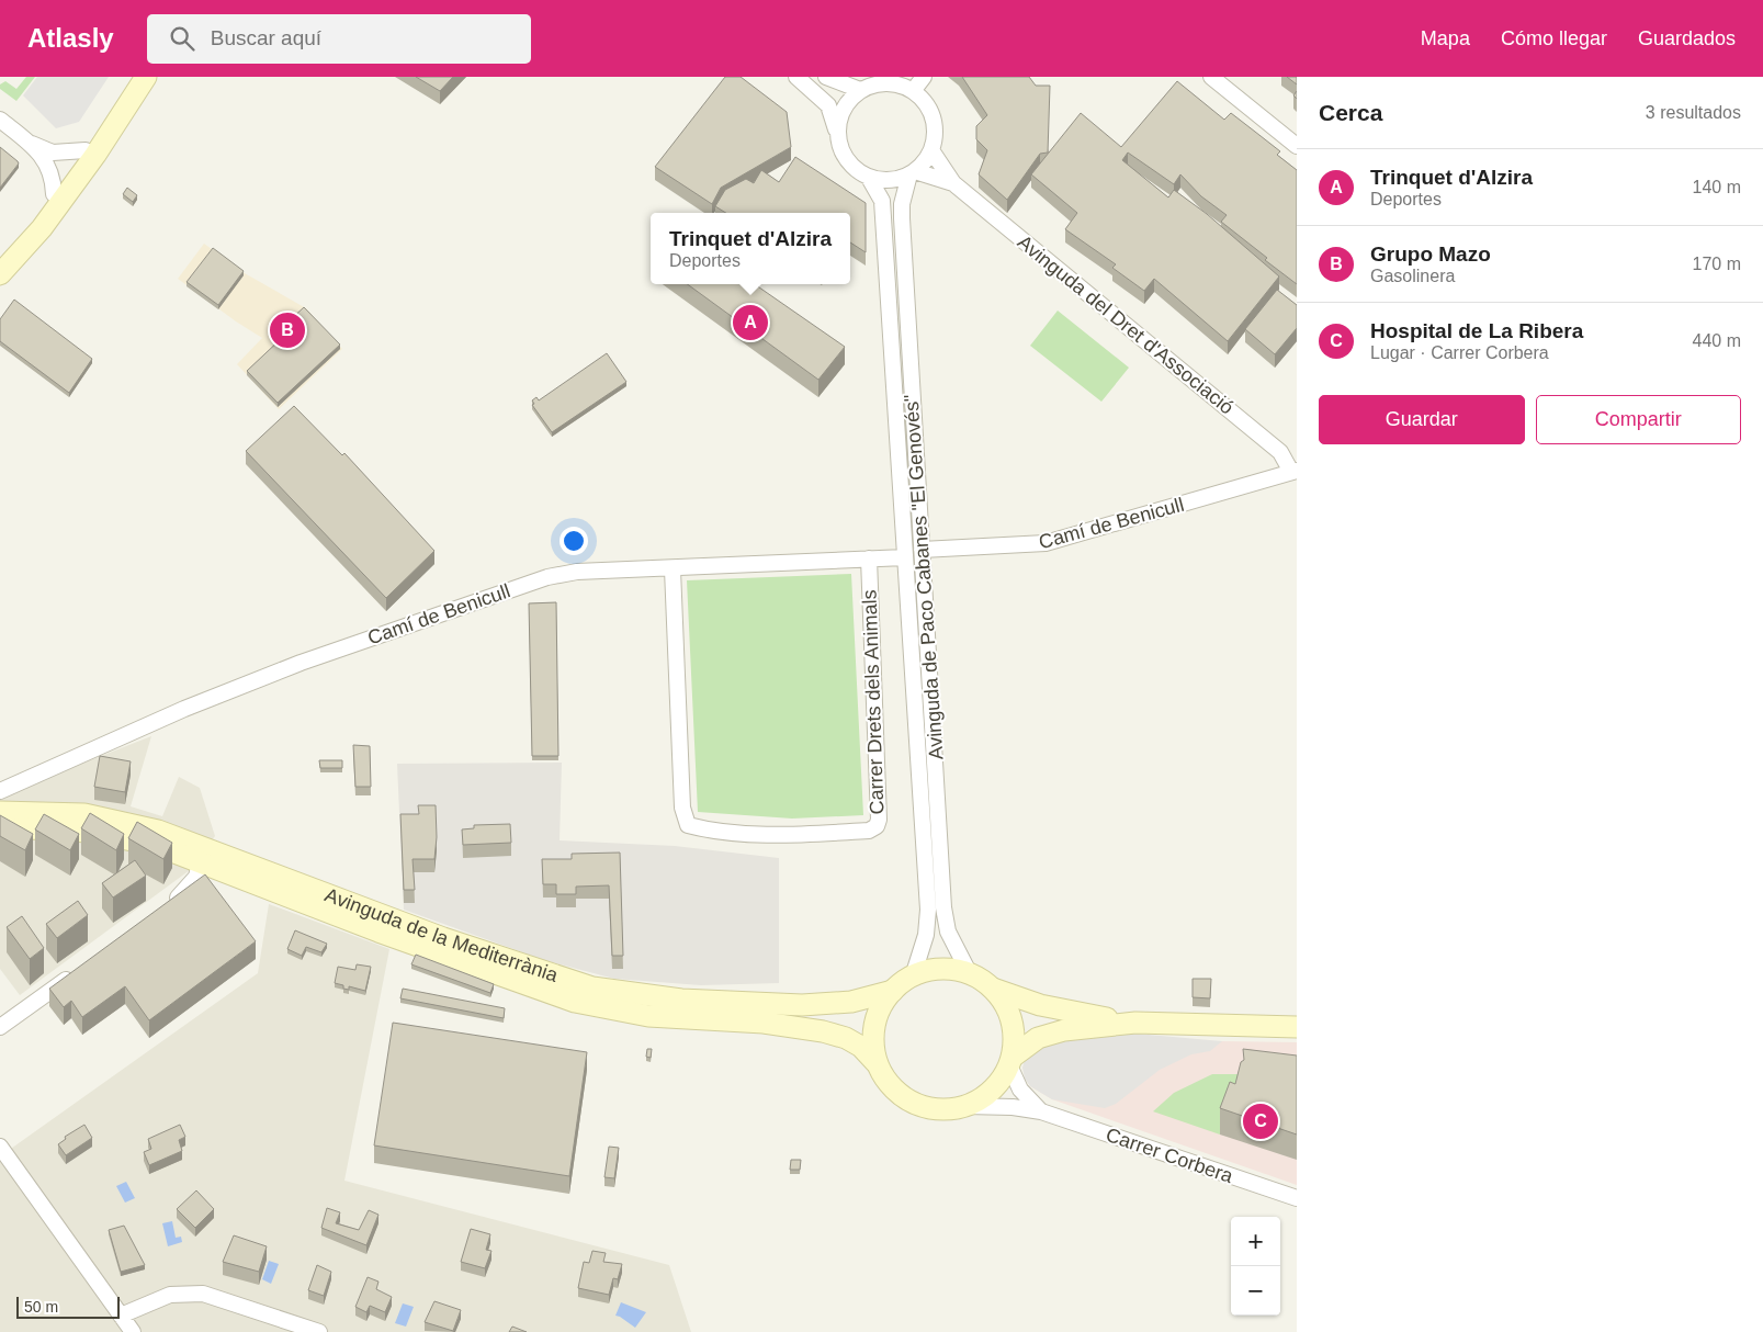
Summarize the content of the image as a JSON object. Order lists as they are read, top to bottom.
{
  "streets": {
    "main road": ["Avinguda de la Mediterrània"],
    "street": [
      "Avinguda del Dret d'Associació",
      "Camí de Benicull",
      "Avinguda de Paco Cabanes \"El Genovés\"",
      "Carrer Drets dels Animals",
      "Carrer Corbera"
    ]
  },
  "crossings": [
    ["Avinguda del Dret d'Associació", "Camí de Benicull"],
    ["Avinguda del Dret d'Associació", "Avinguda de Paco Cabanes \"El Genovés\""],
    ["Camí de Benicull", "Avinguda de Paco Cabanes \"El Genovés\""],
    ["Camí de Benicull", "Carrer Drets dels Animals"],
    ["Avinguda de Paco Cabanes \"El Genovés\"", "Avinguda de la Mediterrània"],
    ["Avinguda de Paco Cabanes \"El Genovés\"", "Carrer Corbera"],
    ["Avinguda de la Mediterrània", "Carrer Corbera"]
  ],
  "scale_bar": "50 m",
  "page": {
    "header": "Atlasly",
    "search": "Buscar aquí",
    "nav": ["Mapa", "Cómo llegar", "Guardados"],
    "heading": ["Cerca", "3 resultados"],
    "list": [
      {
        "mark": "A",
        "name": "Trinquet d'Alzira",
        "note": "Deportes",
        "value": "140 m"
      },
      {
        "mark": "B",
        "name": "Grupo Mazo",
        "note": "Gasolinera",
        "value": "170 m"
      },
      {
        "mark": "C",
        "name": "Hospital de La Ribera",
        "note": "Lugar · Carrer Corbera",
        "value": "440 m"
      }
    ],
    "popup": ["Trinquet d'Alzira", "Deportes"],
    "pins": ["A", "B", "C"],
    "buttons": ["Guardar", "Compartir"],
    "map_buttons": ["+", "−"],
    "scale": "50 m"
  }
}
